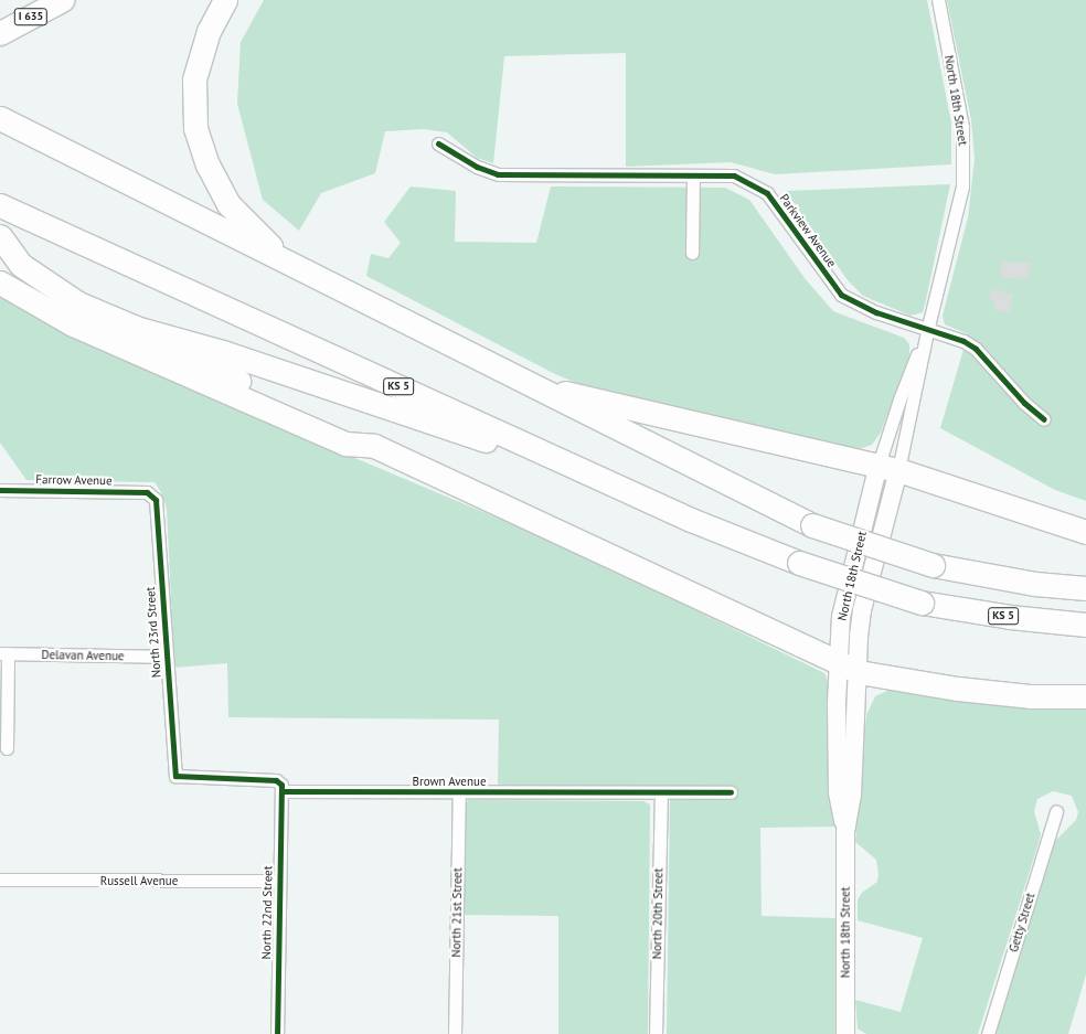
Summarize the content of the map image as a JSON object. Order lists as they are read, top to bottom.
{
  "streets": {
    "highway": ["I 635", "KS 5"],
    "main road": ["North 18th Street"],
    "street": [
      "Parkview Avenue",
      "Farrow Avenue",
      "North 23rd Street",
      "Delavan Avenue",
      "Brown Avenue",
      "Russell Avenue",
      "North 22nd Street",
      "North 21st Street",
      "North 20th Street",
      "Getty Street"
    ]
  },
  "crossings": [
    ["North 18th Street", "Parkview Avenue"],
    ["Farrow Avenue", "North 23rd Street"],
    ["North 23rd Street", "Delavan Avenue"],
    ["North 23rd Street", "Brown Avenue"],
    ["North 23rd Street", "North 22nd Street"],
    ["Brown Avenue", "North 22nd Street"],
    ["Brown Avenue", "North 21st Street"],
    ["Brown Avenue", "North 20th Street"],
    ["Russell Avenue", "North 22nd Street"]
  ]
}
